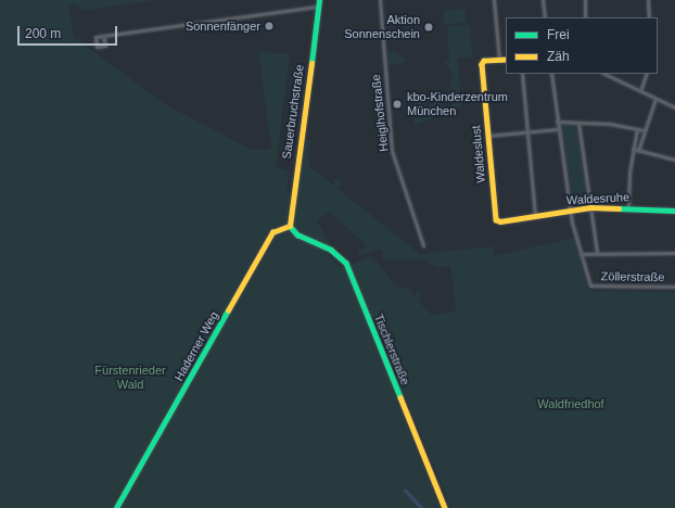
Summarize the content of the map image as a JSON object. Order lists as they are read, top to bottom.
{
  "streets": {
    "street": [
      "Sauerbruchstraße",
      "Heiglhofstraße",
      "Waldeslust",
      "Waldesruhe",
      "Zöllerstraße",
      "Haderner Weg",
      "Tischlerstraße"
    ]
  },
  "crossings": [
    ["Sauerbruchstraße", "Haderner Weg"],
    ["Sauerbruchstraße", "Tischlerstraße"],
    ["Waldeslust", "Waldesruhe"],
    ["Haderner Weg", "Tischlerstraße"]
  ],
  "parks": ["Fürstenrieder Wald", "Waldfriedhof"],
  "places": ["Sonnenfänger", "Aktion Sonnenschein", "kbo-Kinderzentrum München"],
  "legend": ["Frei", "Zäh"],
  "scale_bar": "200 m"
}
